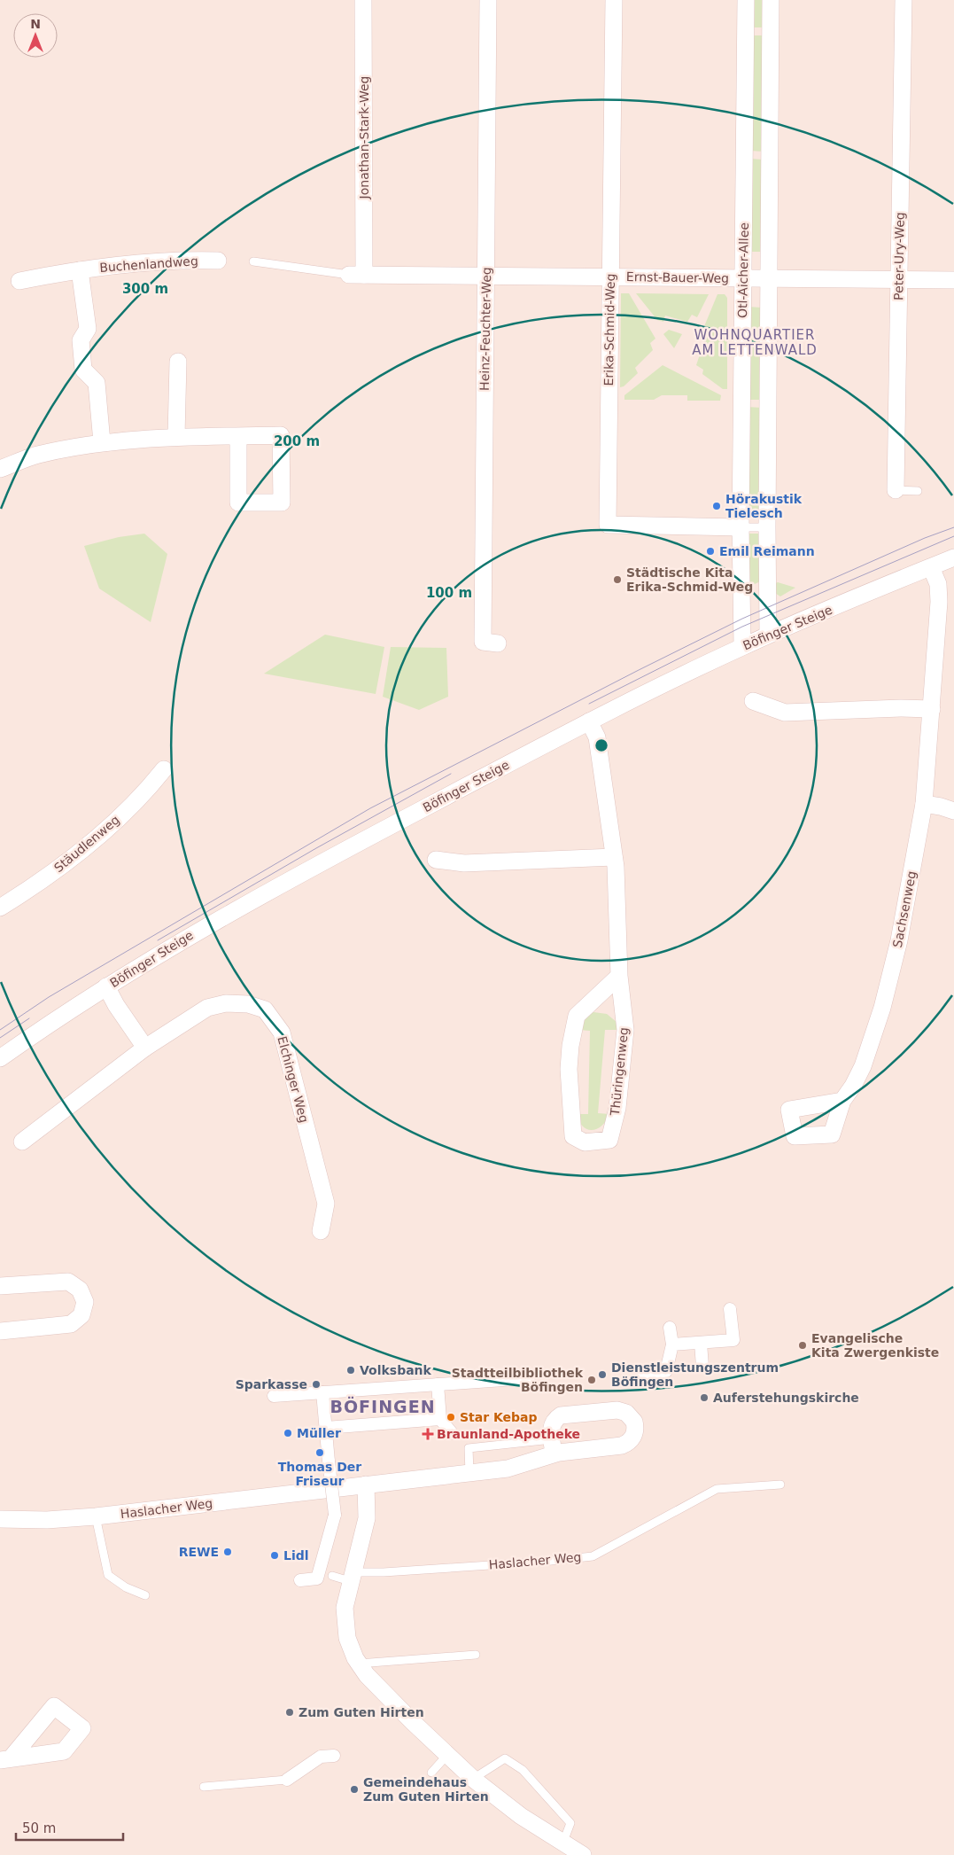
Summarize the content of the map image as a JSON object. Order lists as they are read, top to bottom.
{
  "streets": {
    "street": [
      "Jonathan-Stark-Weg",
      "Peter-Ury-Weg",
      "Buchenlandweg",
      "Otl-Aicher-Allee",
      "Ernst-Bauer-Weg",
      "Heinz-Feuchter-Weg",
      "Erika-Schmid-Weg",
      "Böfinger Steige",
      "Stäudlenweg",
      "Sachsenweg",
      "Thüringenweg",
      "Elchinger Weg",
      "Haslacher Weg"
    ]
  },
  "crossings": [
    ["Jonathan-Stark-Weg", "Ernst-Bauer-Weg"],
    ["Peter-Ury-Weg", "Ernst-Bauer-Weg"],
    ["Otl-Aicher-Allee", "Ernst-Bauer-Weg"],
    ["Otl-Aicher-Allee", "Erika-Schmid-Weg"],
    ["Otl-Aicher-Allee", "Böfinger Steige"],
    ["Ernst-Bauer-Weg", "Heinz-Feuchter-Weg"],
    ["Ernst-Bauer-Weg", "Erika-Schmid-Weg"],
    ["Böfinger Steige", "Sachsenweg"],
    ["Böfinger Steige", "Thüringenweg"]
  ],
  "districts": ["WOHNQUARTIER AM LETTENWALD", "BÖFINGEN"],
  "places": {
    "other": [
      "Hörakustik Tielesch",
      "Emil Reimann",
      "Städtische Kita Erika-Schmid-Weg",
      "Evangelische Kita Zwergenkiste",
      "Volksbank",
      "Dienstleistungszentrum Böfingen",
      "Stadtteilbibliothek Böfingen",
      "Sparkasse",
      "Auferstehungskirche",
      "Star Kebap",
      "Müller",
      "Thomas Der Friseur",
      "REWE",
      "Lidl",
      "Zum Guten Hirten",
      "Gemeindehaus Zum Guten Hirten"
    ],
    "health": ["Braunland-Apotheke"]
  },
  "scale_bar": "50 m",
  "north": "top",
  "rings": ["300 m", "200 m", "100 m"]
}
